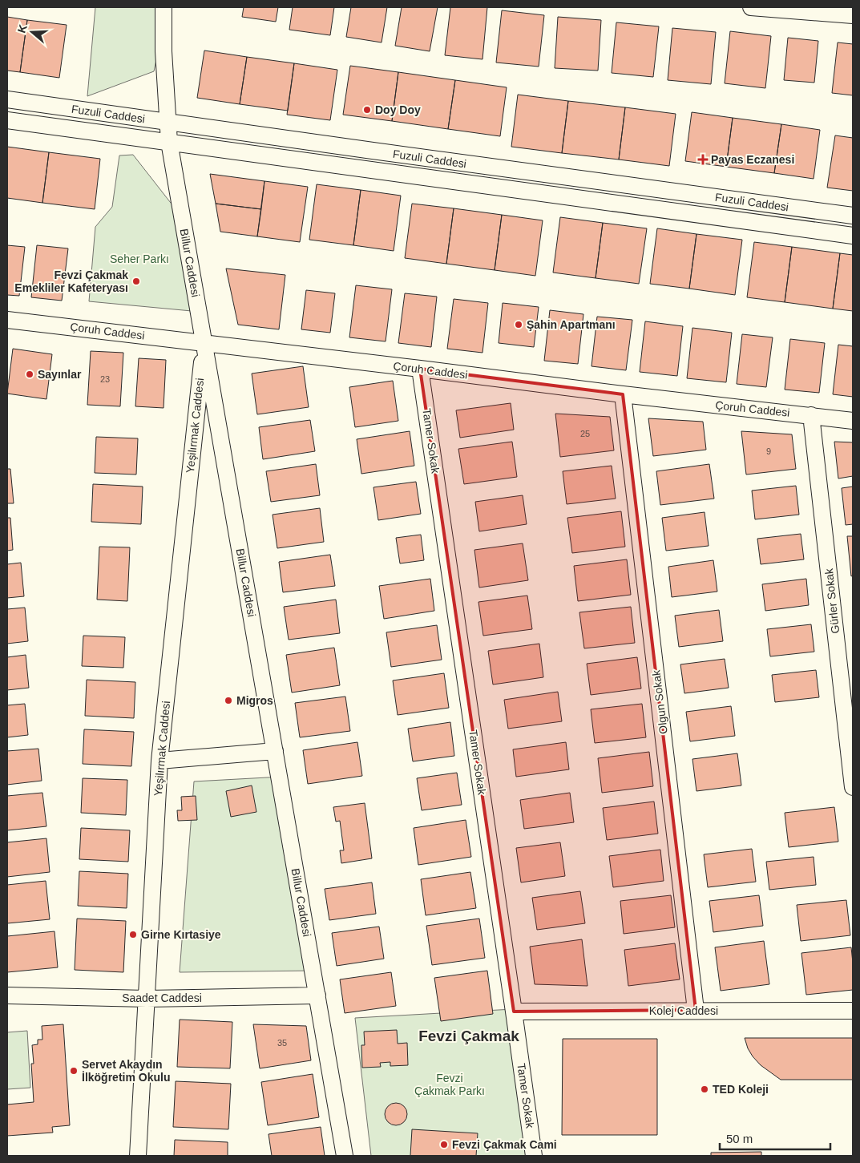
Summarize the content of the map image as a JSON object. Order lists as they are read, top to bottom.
{
  "streets": {
    "street": [
      "Fuzuli Caddesi",
      "Billur Caddesi",
      "Çoruh Caddesi",
      "Yeşilırmak Caddesi",
      "Tamer Sokak",
      "Gürler Sokak",
      "Olgun Sokak",
      "Saadet Caddesi",
      "Kolej Caddesi"
    ]
  },
  "crossings": [
    ["Fuzuli Caddesi", "Billur Caddesi"],
    ["Billur Caddesi", "Çoruh Caddesi"],
    ["Billur Caddesi", "Yeşilırmak Caddesi"],
    ["Billur Caddesi", "Saadet Caddesi"],
    ["Çoruh Caddesi", "Yeşilırmak Caddesi"],
    ["Çoruh Caddesi", "Tamer Sokak"],
    ["Çoruh Caddesi", "Gürler Sokak"],
    ["Çoruh Caddesi", "Olgun Sokak"],
    ["Yeşilırmak Caddesi", "Saadet Caddesi"],
    ["Tamer Sokak", "Kolej Caddesi"],
    ["Olgun Sokak", "Kolej Caddesi"]
  ],
  "districts": ["Fevzi Çakmak"],
  "parks": ["Seher Parkı", "Fevzi Çakmak Parkı"],
  "places": {
    "other": [
      "Doy Doy",
      "Fevzi Çakmak Emekliler Kafeteryası",
      "Şahin Apartmanı",
      "Sayınlar",
      "Migros",
      "Girne Kırtasiye",
      "Servet Akaydın İlköğretim Okulu",
      "TED Koleji",
      "Fevzi Çakmak Cami"
    ],
    "health": ["Payas Eczanesi"]
  },
  "house_numbers": [
    "23",
    "25",
    "9",
    "35"
  ],
  "scale_bar": "50 m",
  "north": "left"
}
